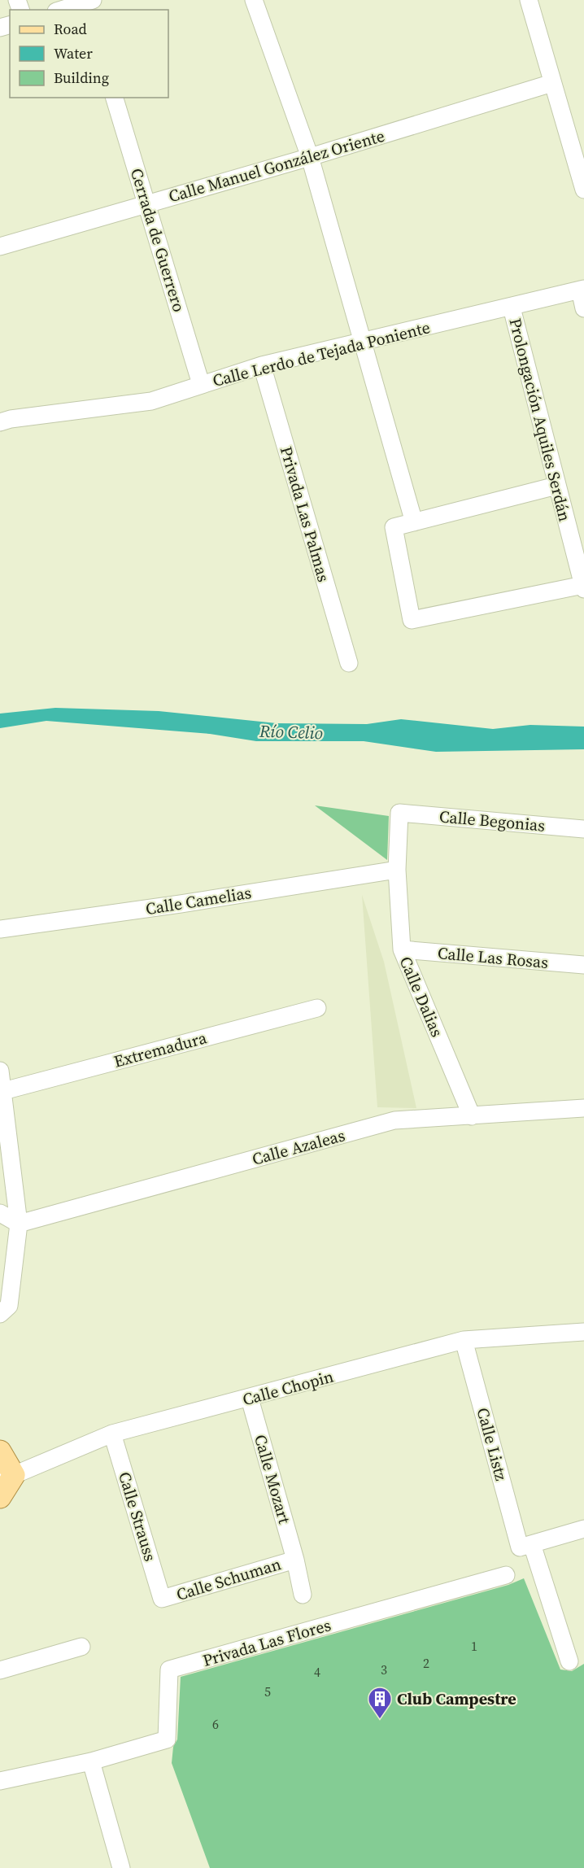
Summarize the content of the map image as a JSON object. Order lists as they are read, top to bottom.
{
  "streets": {
    "street": [
      "Calle Manuel González Oriente",
      "Cerrada de Guerrero",
      "Calle Lerdo de Tejada Poniente",
      "Prolongación Aquiles Serdán",
      "Privada Las Palmas",
      "Calle Begonias",
      "Calle Camelias",
      "Calle Las Rosas",
      "Calle Dalias",
      "Extremadura",
      "Calle Azaleas",
      "Calle Chopin",
      "Calle Listz",
      "Calle Mozart",
      "Calle Strauss",
      "Calle Schuman",
      "Privada Las Flores"
    ]
  },
  "crossings": [
    ["Calle Manuel González Oriente", "Cerrada de Guerrero"],
    ["Cerrada de Guerrero", "Calle Lerdo de Tejada Poniente"],
    ["Calle Lerdo de Tejada Poniente", "Prolongación Aquiles Serdán"],
    ["Calle Lerdo de Tejada Poniente", "Privada Las Palmas"],
    ["Calle Begonias", "Calle Dalias"],
    ["Calle Camelias", "Calle Dalias"],
    ["Calle Las Rosas", "Calle Dalias"],
    ["Calle Dalias", "Calle Azaleas"],
    ["Calle Chopin", "Calle Listz"],
    ["Calle Chopin", "Calle Mozart"],
    ["Calle Chopin", "Calle Strauss"],
    ["Calle Mozart", "Calle Schuman"],
    ["Calle Strauss", "Calle Schuman"]
  ],
  "water": ["Río Celio"],
  "places": {
    "building": ["Club Campestre"]
  },
  "house_numbers": [
    "1",
    "2",
    "3",
    "4",
    "5",
    "6"
  ],
  "legend": ["Road", "Water", "Building"]
}
